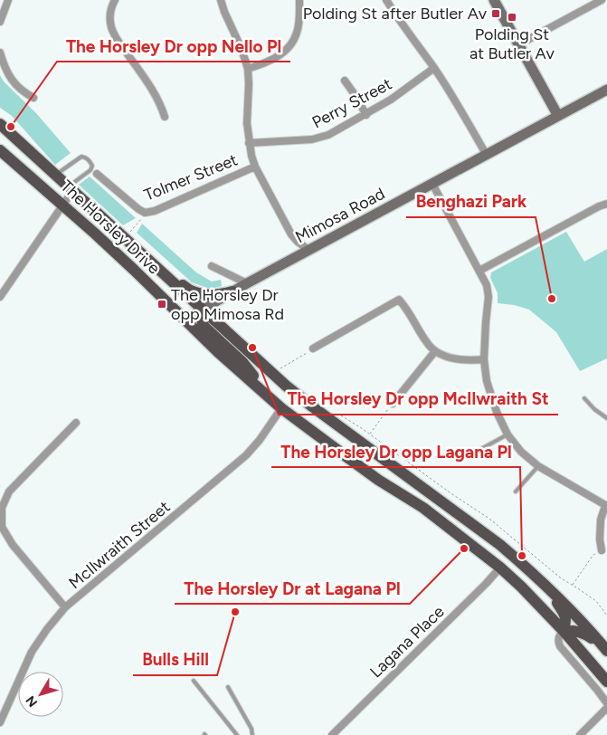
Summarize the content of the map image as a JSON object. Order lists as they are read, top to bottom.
{
  "streets": {
    "main road": ["Mimosa Road", "The Horsley Drive"],
    "street": [
      "Perry Street",
      "Tolmer Street",
      "McIlwraith Street",
      "Lagana Place"
    ]
  },
  "crossings": [
    ["Mimosa Road", "The Horsley Drive"],
    ["The Horsley Drive", "McIlwraith Street"],
    ["The Horsley Drive", "Lagana Place"]
  ],
  "places": {
    "transit": ["Polding St after Butler Av", "Polding St at Butler Av", "The Horsley Dr opp Mimosa Rd"],
    "other": [
      "The Horsley Dr opp Nello Pl",
      "Benghazi Park",
      "The Horsley Dr opp McIlwraith St",
      "The Horsley Dr at Lagana Pl",
      "The Horsley Dr opp Lagana Pl",
      "Bulls Hill"
    ]
  },
  "north": "bottom left"
}
